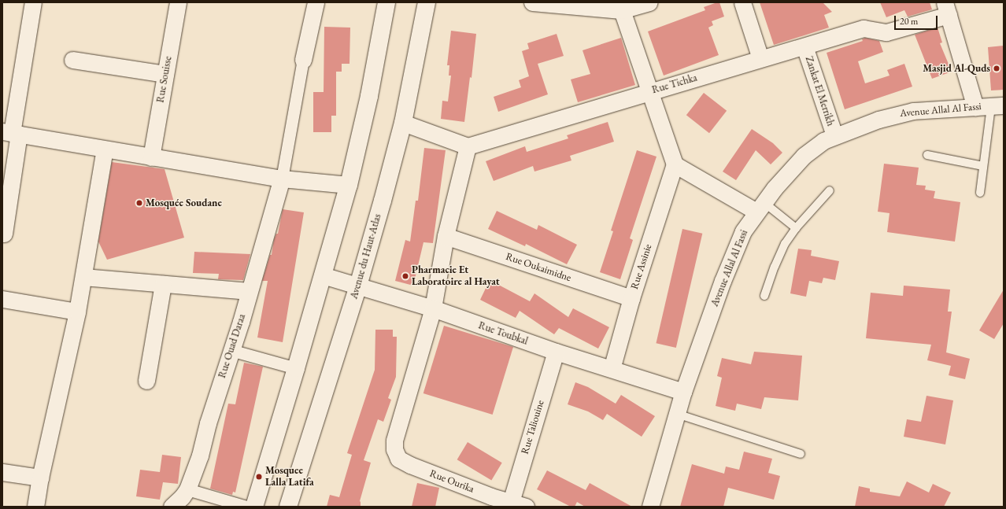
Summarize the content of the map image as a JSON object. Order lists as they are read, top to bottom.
{
  "streets": {
    "main road": ["Avenue du Haut-Atlas"],
    "street": [
      "Rue Souisse",
      "Rue Tichka",
      "Zankat El Merrikh",
      "Avenue Allal Al Fassi",
      "Rue Assinie",
      "Rue Oukaimidne",
      "Rue Toubkal",
      "Rue Ouad Daraa",
      "Rue Taliouine",
      "Rue Ourika"
    ]
  },
  "crossings": [
    ["Rue Tichka", "Zankat El Merrikh"],
    ["Zankat El Merrikh", "Avenue Allal Al Fassi"],
    ["Avenue Allal Al Fassi", "Rue Toubkal"],
    ["Avenue du Haut-Atlas", "Rue Toubkal"],
    ["Rue Assinie", "Rue Oukaimidne"],
    ["Rue Assinie", "Rue Toubkal"],
    ["Rue Toubkal", "Rue Taliouine"],
    ["Rue Toubkal", "Rue Ourika"],
    ["Rue Taliouine", "Rue Ourika"]
  ],
  "places": [
    "Masjid Al-Quds",
    "Mosquée Soudane",
    "Pharmacie Et Laboratoire al Hayat",
    "Mosquee Lalla Latifa"
  ],
  "scale_bar": "20 m"
}
